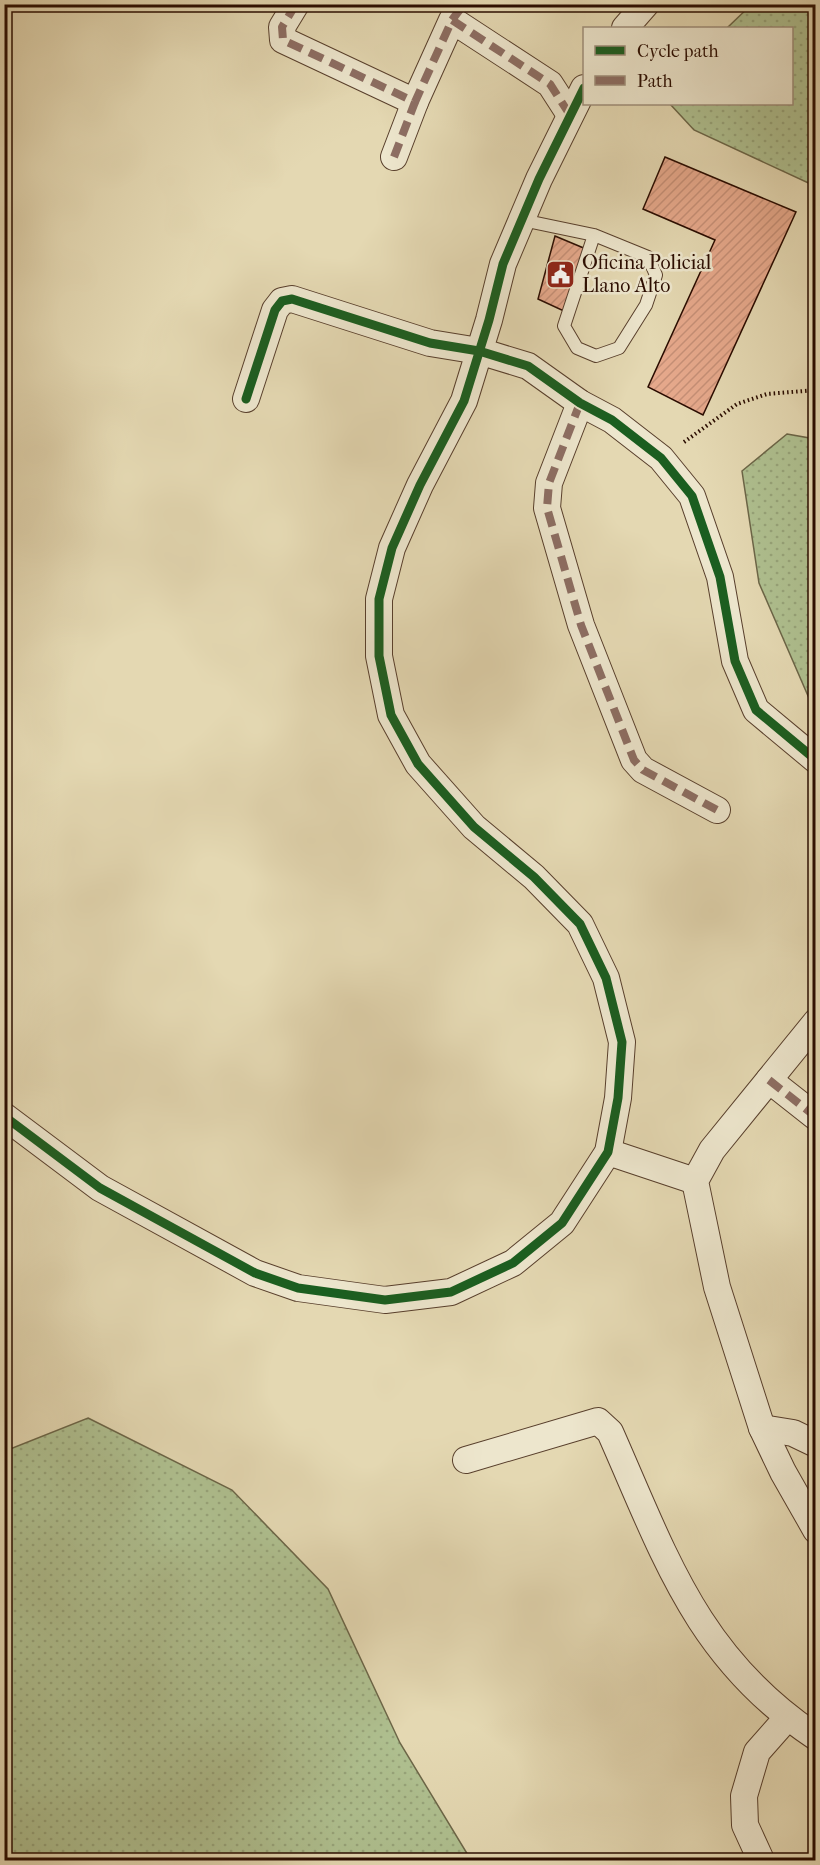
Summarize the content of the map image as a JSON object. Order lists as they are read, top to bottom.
{
  "places": {
    "public building": ["Oficina Policial Llano Alto"]
  },
  "legend": ["Cycle path", "Path"]
}
